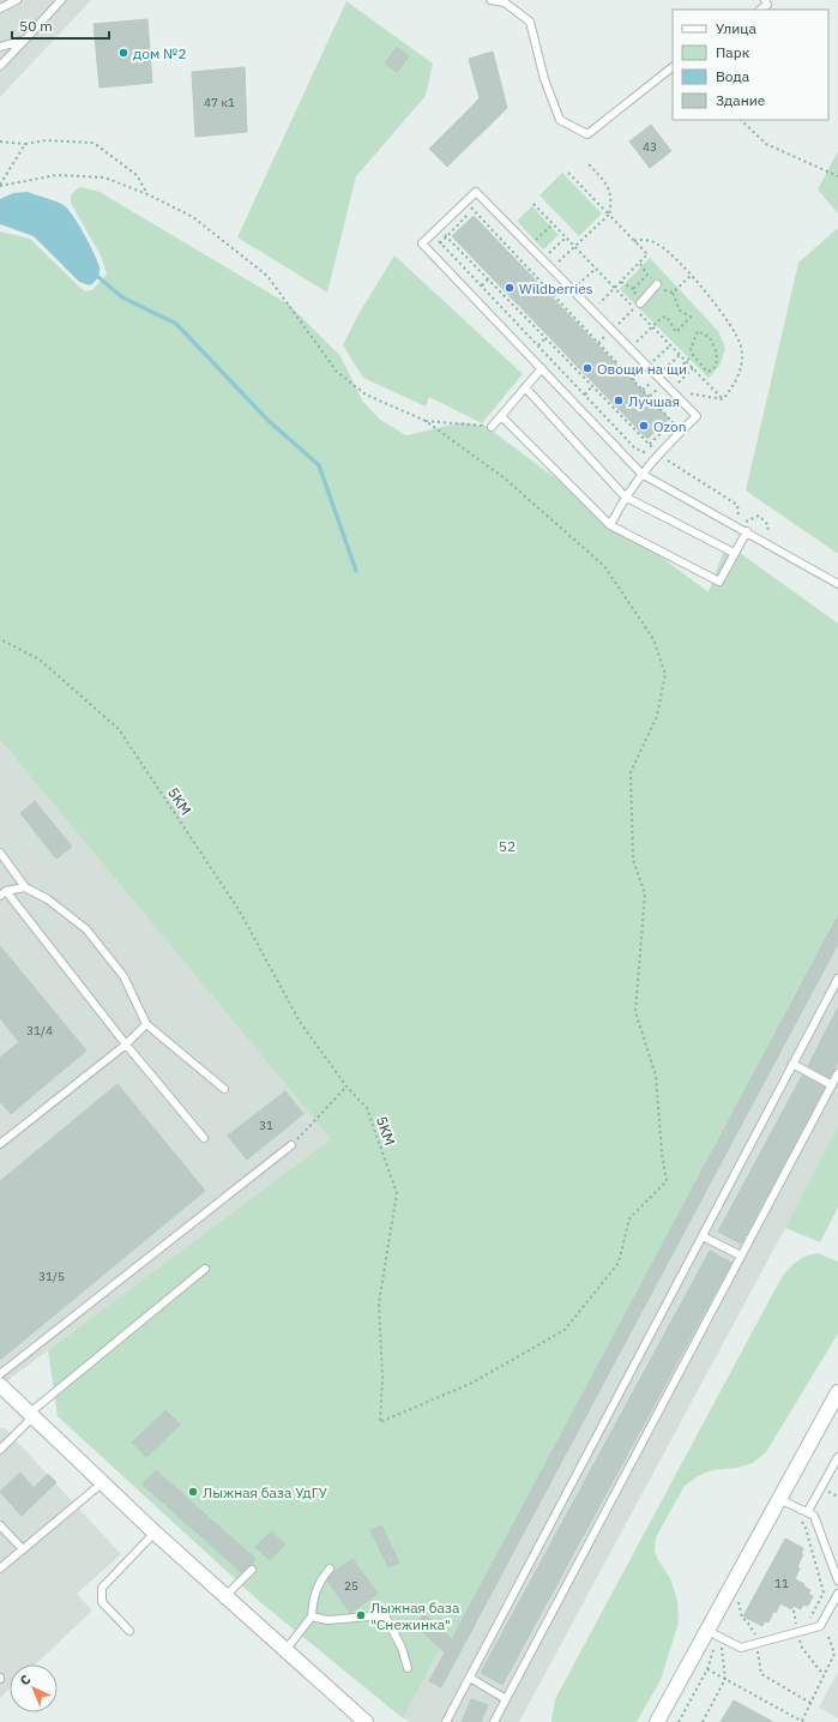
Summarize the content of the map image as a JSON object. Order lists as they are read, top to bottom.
{
  "streets": {
    "path": ["5KM"]
  },
  "parks": ["52"],
  "places": [
    "дом №2",
    "Wildberries",
    "Овощи на щи",
    "Лучшая",
    "Ozon",
    "Лыжная база УдГУ",
    "Лыжная база \"Снежинка\""
  ],
  "house_numbers": [
    "47 к1",
    "43",
    "31/4",
    "31",
    "31/5",
    "11",
    "25"
  ],
  "legend": [
    "Улица",
    "Парк",
    "Вода",
    "Здание"
  ],
  "scale_bar": "50 m",
  "north": "top left"
}
